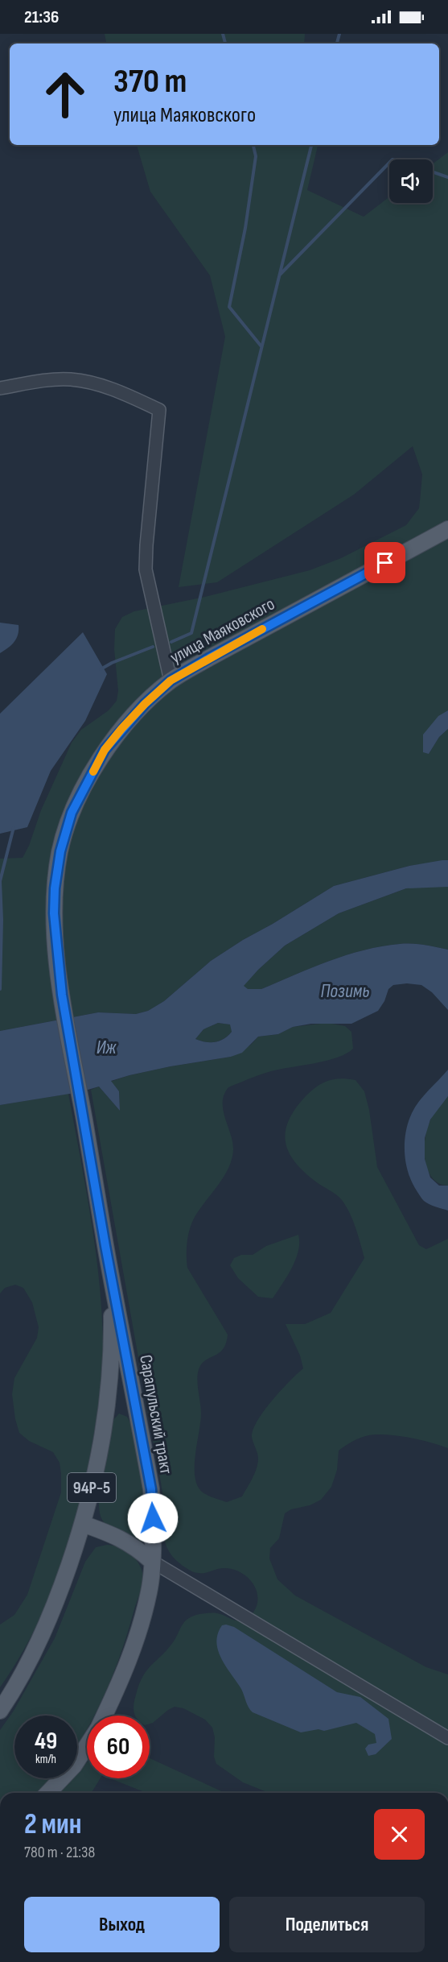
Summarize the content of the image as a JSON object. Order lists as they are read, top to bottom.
{
  "streets": {
    "main road": ["улица Маяковского", "Сарапульский тракт", "94Р-5"]
  },
  "crossings": [
    ["улица Маяковского", "Сарапульский тракт"]
  ],
  "water": ["Позимь", "Иж"],
  "page": {
    "status": "21:36",
    "turn": ["370 m", "улица Маяковского"],
    "speed": "49 km/h",
    "limit": "60",
    "heading": ["2 мин", "780 m · 21:38"],
    "buttons": ["Выход", "Поделиться"]
  }
}
